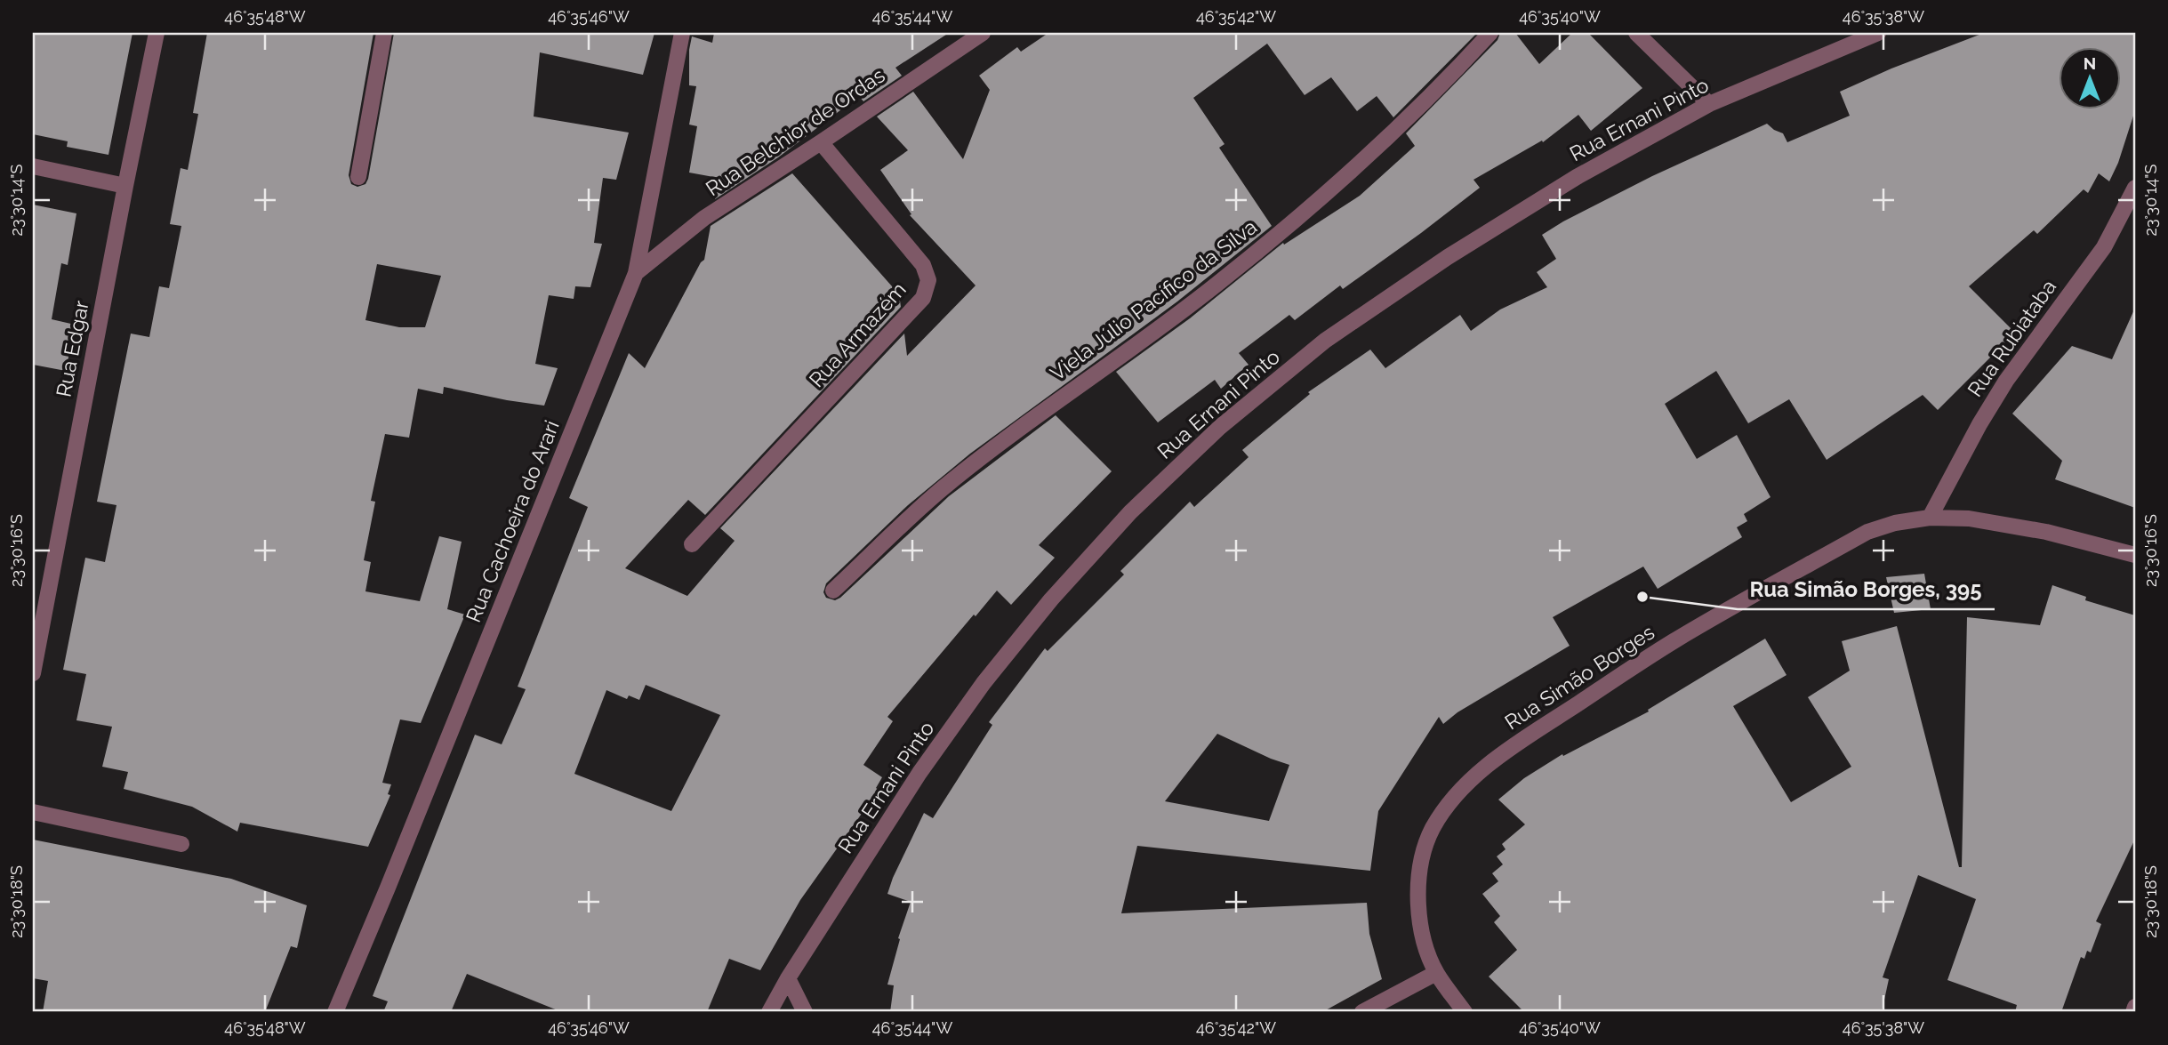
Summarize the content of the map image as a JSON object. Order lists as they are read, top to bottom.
{
  "streets": {
    "street": [
      "Rua Ernani Pinto",
      "Rua Belchior de Ordas",
      "Viela Júlio Pacífico da Silva",
      "Rua Armazém",
      "Rua Rubiataba",
      "Rua Edgar",
      "Rua Cachoeira do Arari",
      "Rua Simão Borges"
    ]
  },
  "crossings": [
    ["Rua Belchior de Ordas", "Rua Armazém"],
    ["Rua Belchior de Ordas", "Rua Cachoeira do Arari"],
    ["Rua Rubiataba", "Rua Simão Borges"]
  ],
  "places": ["Rua Simão Borges, 395"],
  "north": "top",
  "coordinates": [
    "46°35'48\"W",
    "46°35'46\"W",
    "46°35'44\"W",
    "46°35'42\"W",
    "46°35'40\"W",
    "46°35'38\"W",
    "23°30'14\"S",
    "23°30'16\"S",
    "23°30'18\"S"
  ]
}
